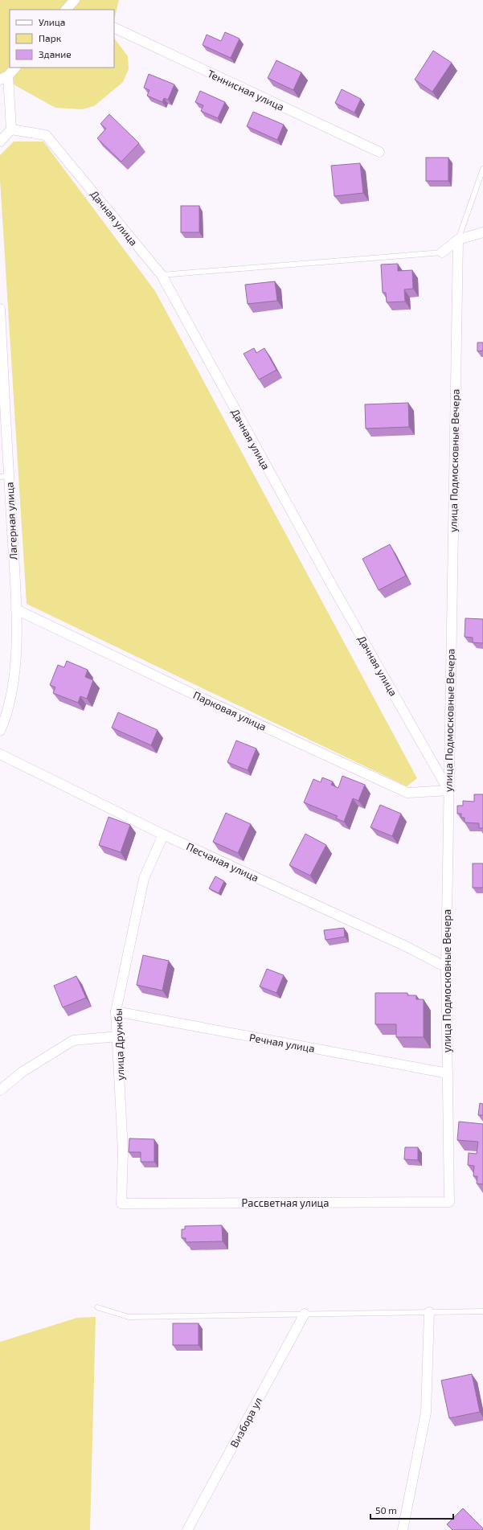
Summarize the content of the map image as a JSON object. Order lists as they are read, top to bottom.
{
  "streets": {
    "street": [
      "Теннисная улица",
      "Дачная улица",
      "улица Подмосковные Вечера",
      "Лагерная улица",
      "Парковая улица",
      "Песчаная улица",
      "Речная улица",
      "улица Дружбы",
      "Рассветная улица",
      "Визбора ул"
    ]
  },
  "crossings": [
    ["Дачная улица", "улица Подмосковные Вечера"],
    ["Дачная улица", "Парковая улица"],
    ["улица Подмосковные Вечера", "Парковая улица"],
    ["улица Подмосковные Вечера", "Песчаная улица"],
    ["улица Подмосковные Вечера", "Речная улица"],
    ["улица Подмосковные Вечера", "Рассветная улица"],
    ["Лагерная улица", "Парковая улица"],
    ["Песчаная улица", "улица Дружбы"],
    ["Речная улица", "улица Дружбы"],
    ["улица Дружбы", "Рассветная улица"]
  ],
  "legend": ["Улица", "Парк", "Здание"],
  "scale_bar": "50 m"
}
